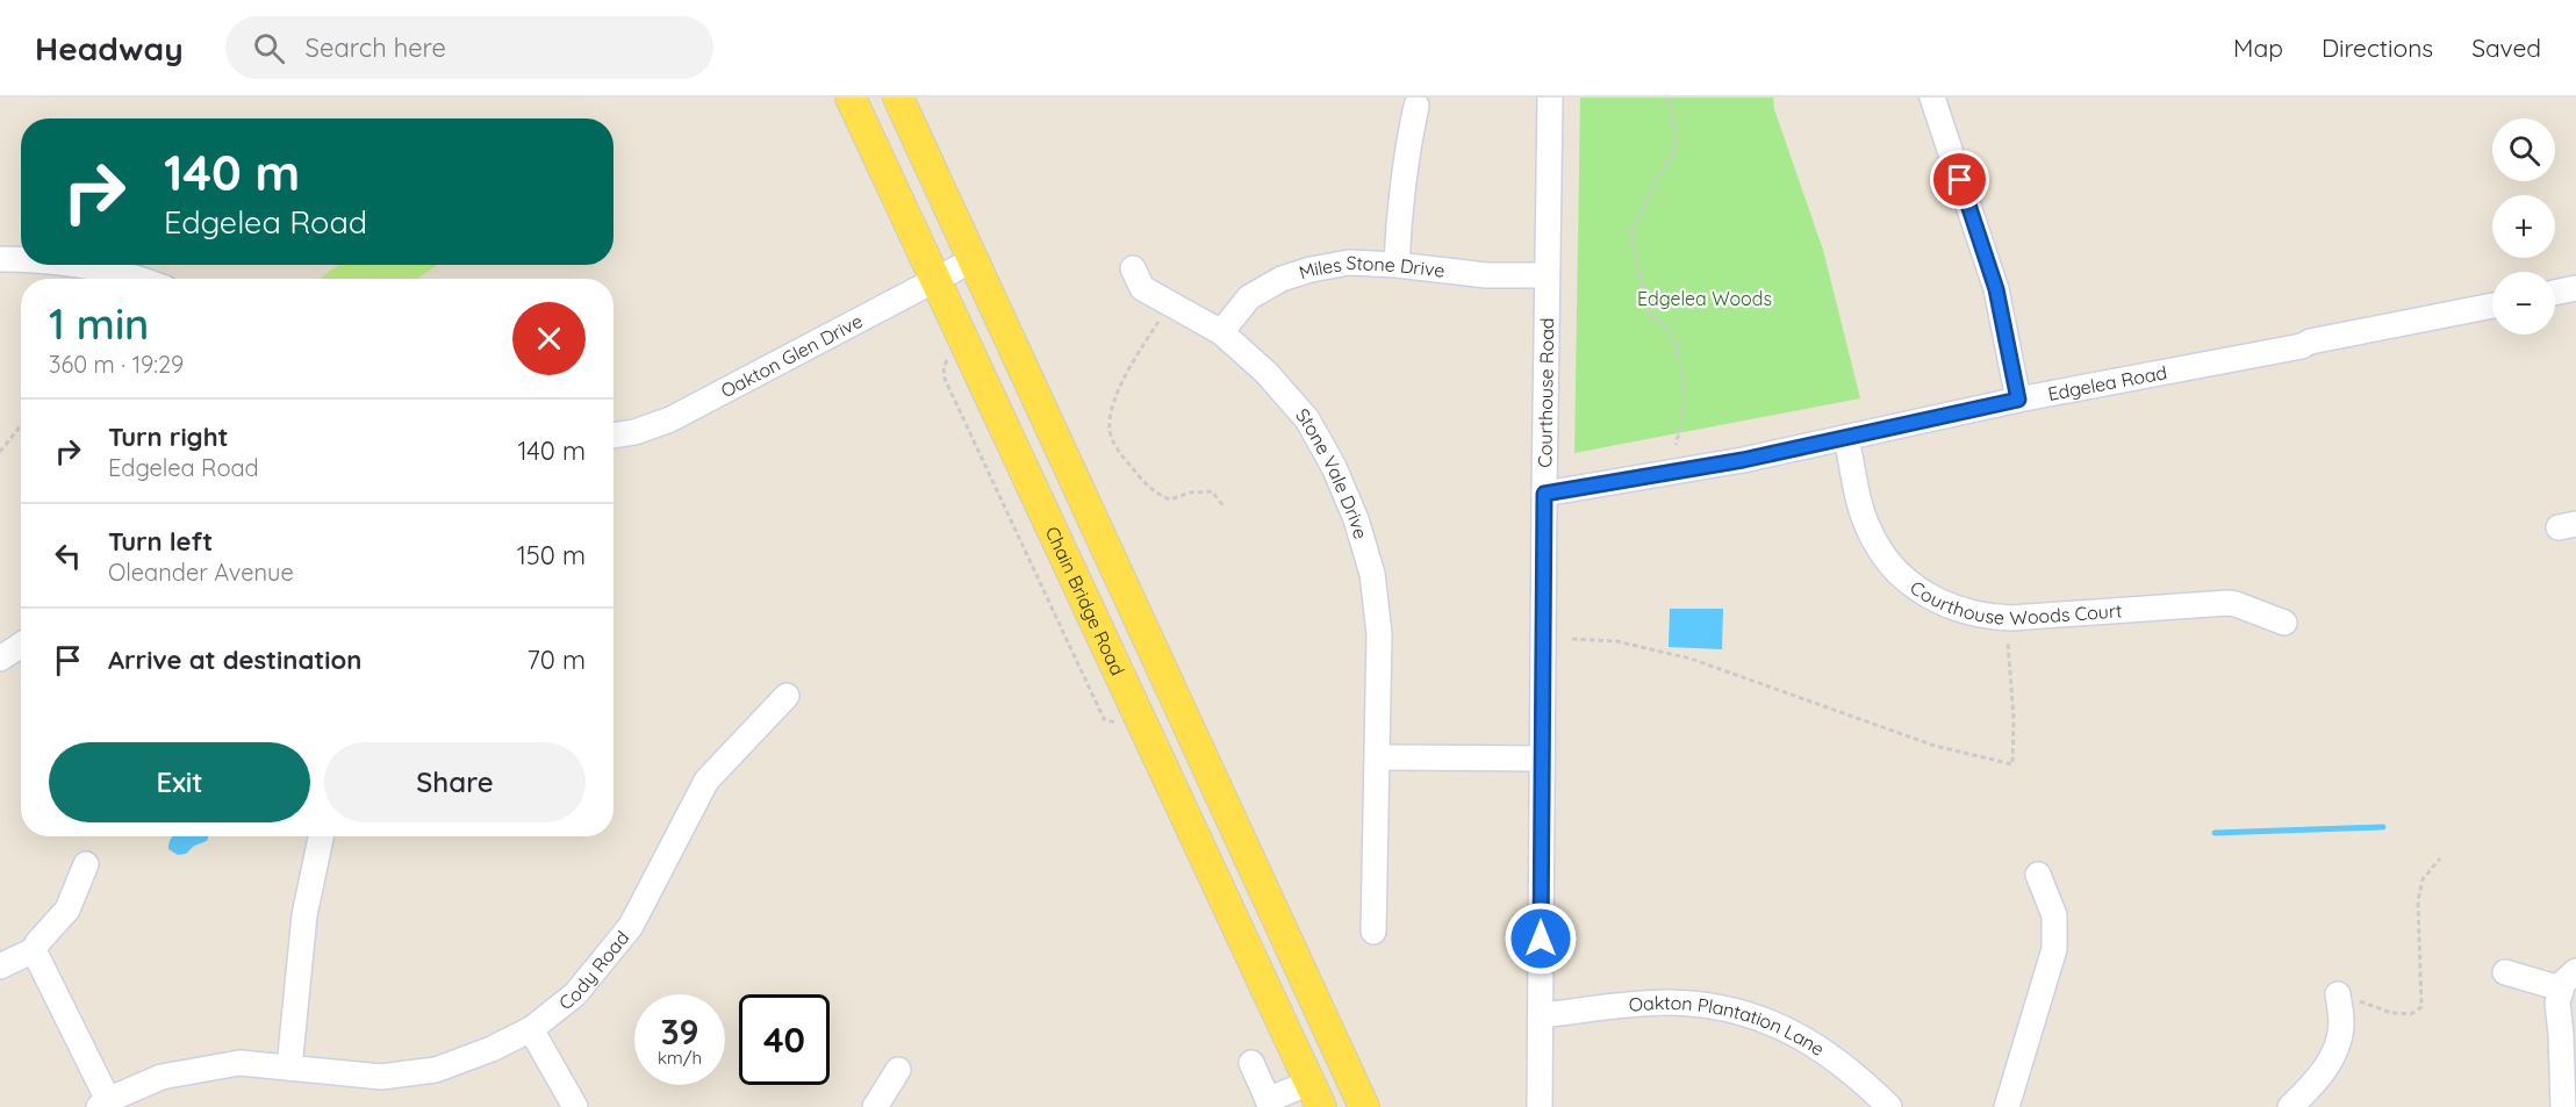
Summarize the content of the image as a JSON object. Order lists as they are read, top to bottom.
{
  "streets": {
    "main road": ["Chain Bridge Road"],
    "street": [
      "Miles Stone Drive",
      "Oakton Glen Drive",
      "Edgelea Road",
      "Courthouse Road",
      "Stone Vale Drive",
      "Courthouse Woods Court",
      "Cody Road",
      "Oakton Plantation Lane"
    ]
  },
  "crossings": [
    ["Miles Stone Drive", "Courthouse Road"],
    ["Miles Stone Drive", "Stone Vale Drive"],
    ["Oakton Glen Drive", "Chain Bridge Road"],
    ["Edgelea Road", "Courthouse Road"],
    ["Edgelea Road", "Courthouse Woods Court"],
    ["Courthouse Road", "Oakton Plantation Lane"]
  ],
  "parks": ["Edgelea Woods"],
  "page": {
    "header": "Headway",
    "search": "Search here",
    "nav": ["Map", "Directions", "Saved"],
    "map_buttons": ["+", "−"],
    "turn": ["140 m", "Edgelea Road"],
    "heading": ["1 min", "360 m · 19:29"],
    "list": [
      {
        "name": "Turn right",
        "note": "Edgelea Road",
        "value": "140 m"
      },
      {
        "name": "Turn left",
        "note": "Oleander Avenue",
        "value": "150 m"
      },
      {
        "name": "Arrive at destination",
        "value": "70 m"
      }
    ],
    "buttons": ["Exit", "Share"],
    "speed": "39 km/h",
    "limit": "40"
  }
}
